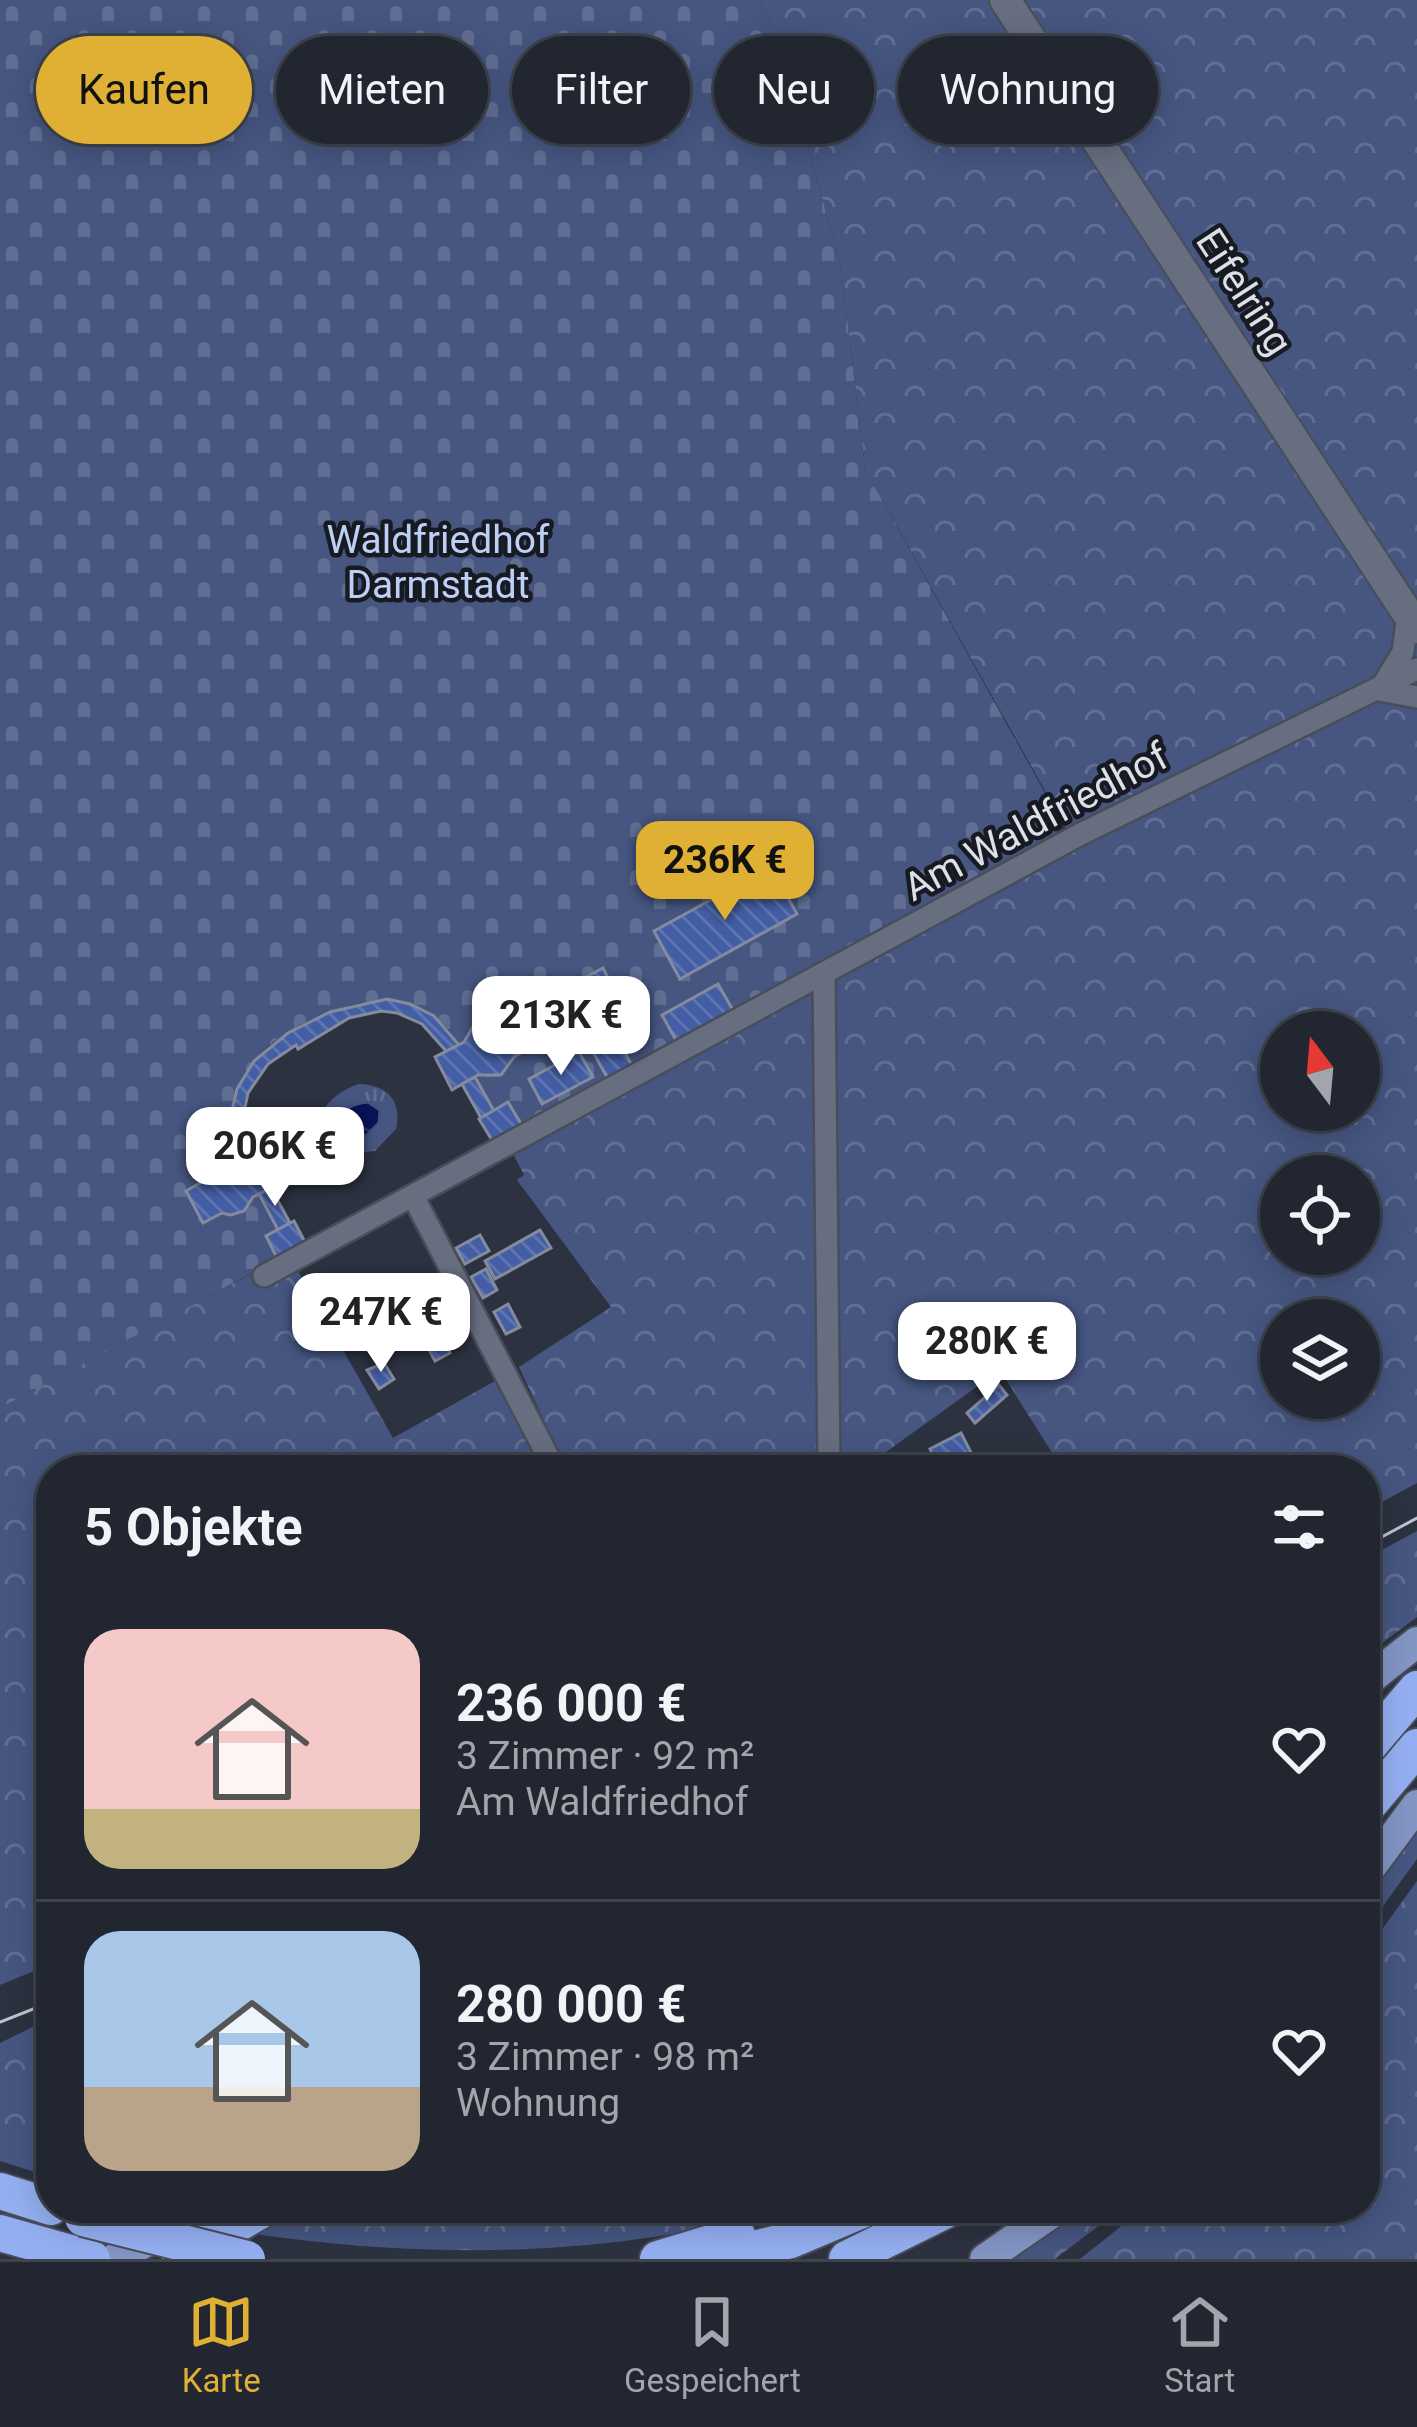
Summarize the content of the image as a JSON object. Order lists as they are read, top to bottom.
{
  "streets": {
    "main road": ["Eifelring"],
    "street": ["Am Waldfriedhof"]
  },
  "parks": ["Waldfriedhof Darmstadt"],
  "north": "top",
  "page": {
    "chip": [
      "Kaufen",
      "Mieten",
      "Filter",
      "Neu",
      "Wohnung"
    ],
    "price": [
      "236K €",
      "213K €",
      "206K €",
      "247K €",
      "280K €"
    ],
    "heading": "5 Objekte",
    "list": [
      {
        "name": "236 000 €",
        "note": "3 Zimmer · 92 m² · Am Waldfriedhof"
      },
      {
        "name": "280 000 €",
        "note": "3 Zimmer · 98 m² · Wohnung"
      }
    ],
    "tabs": ["Karte", "Gespeichert", "Start"]
  }
}
